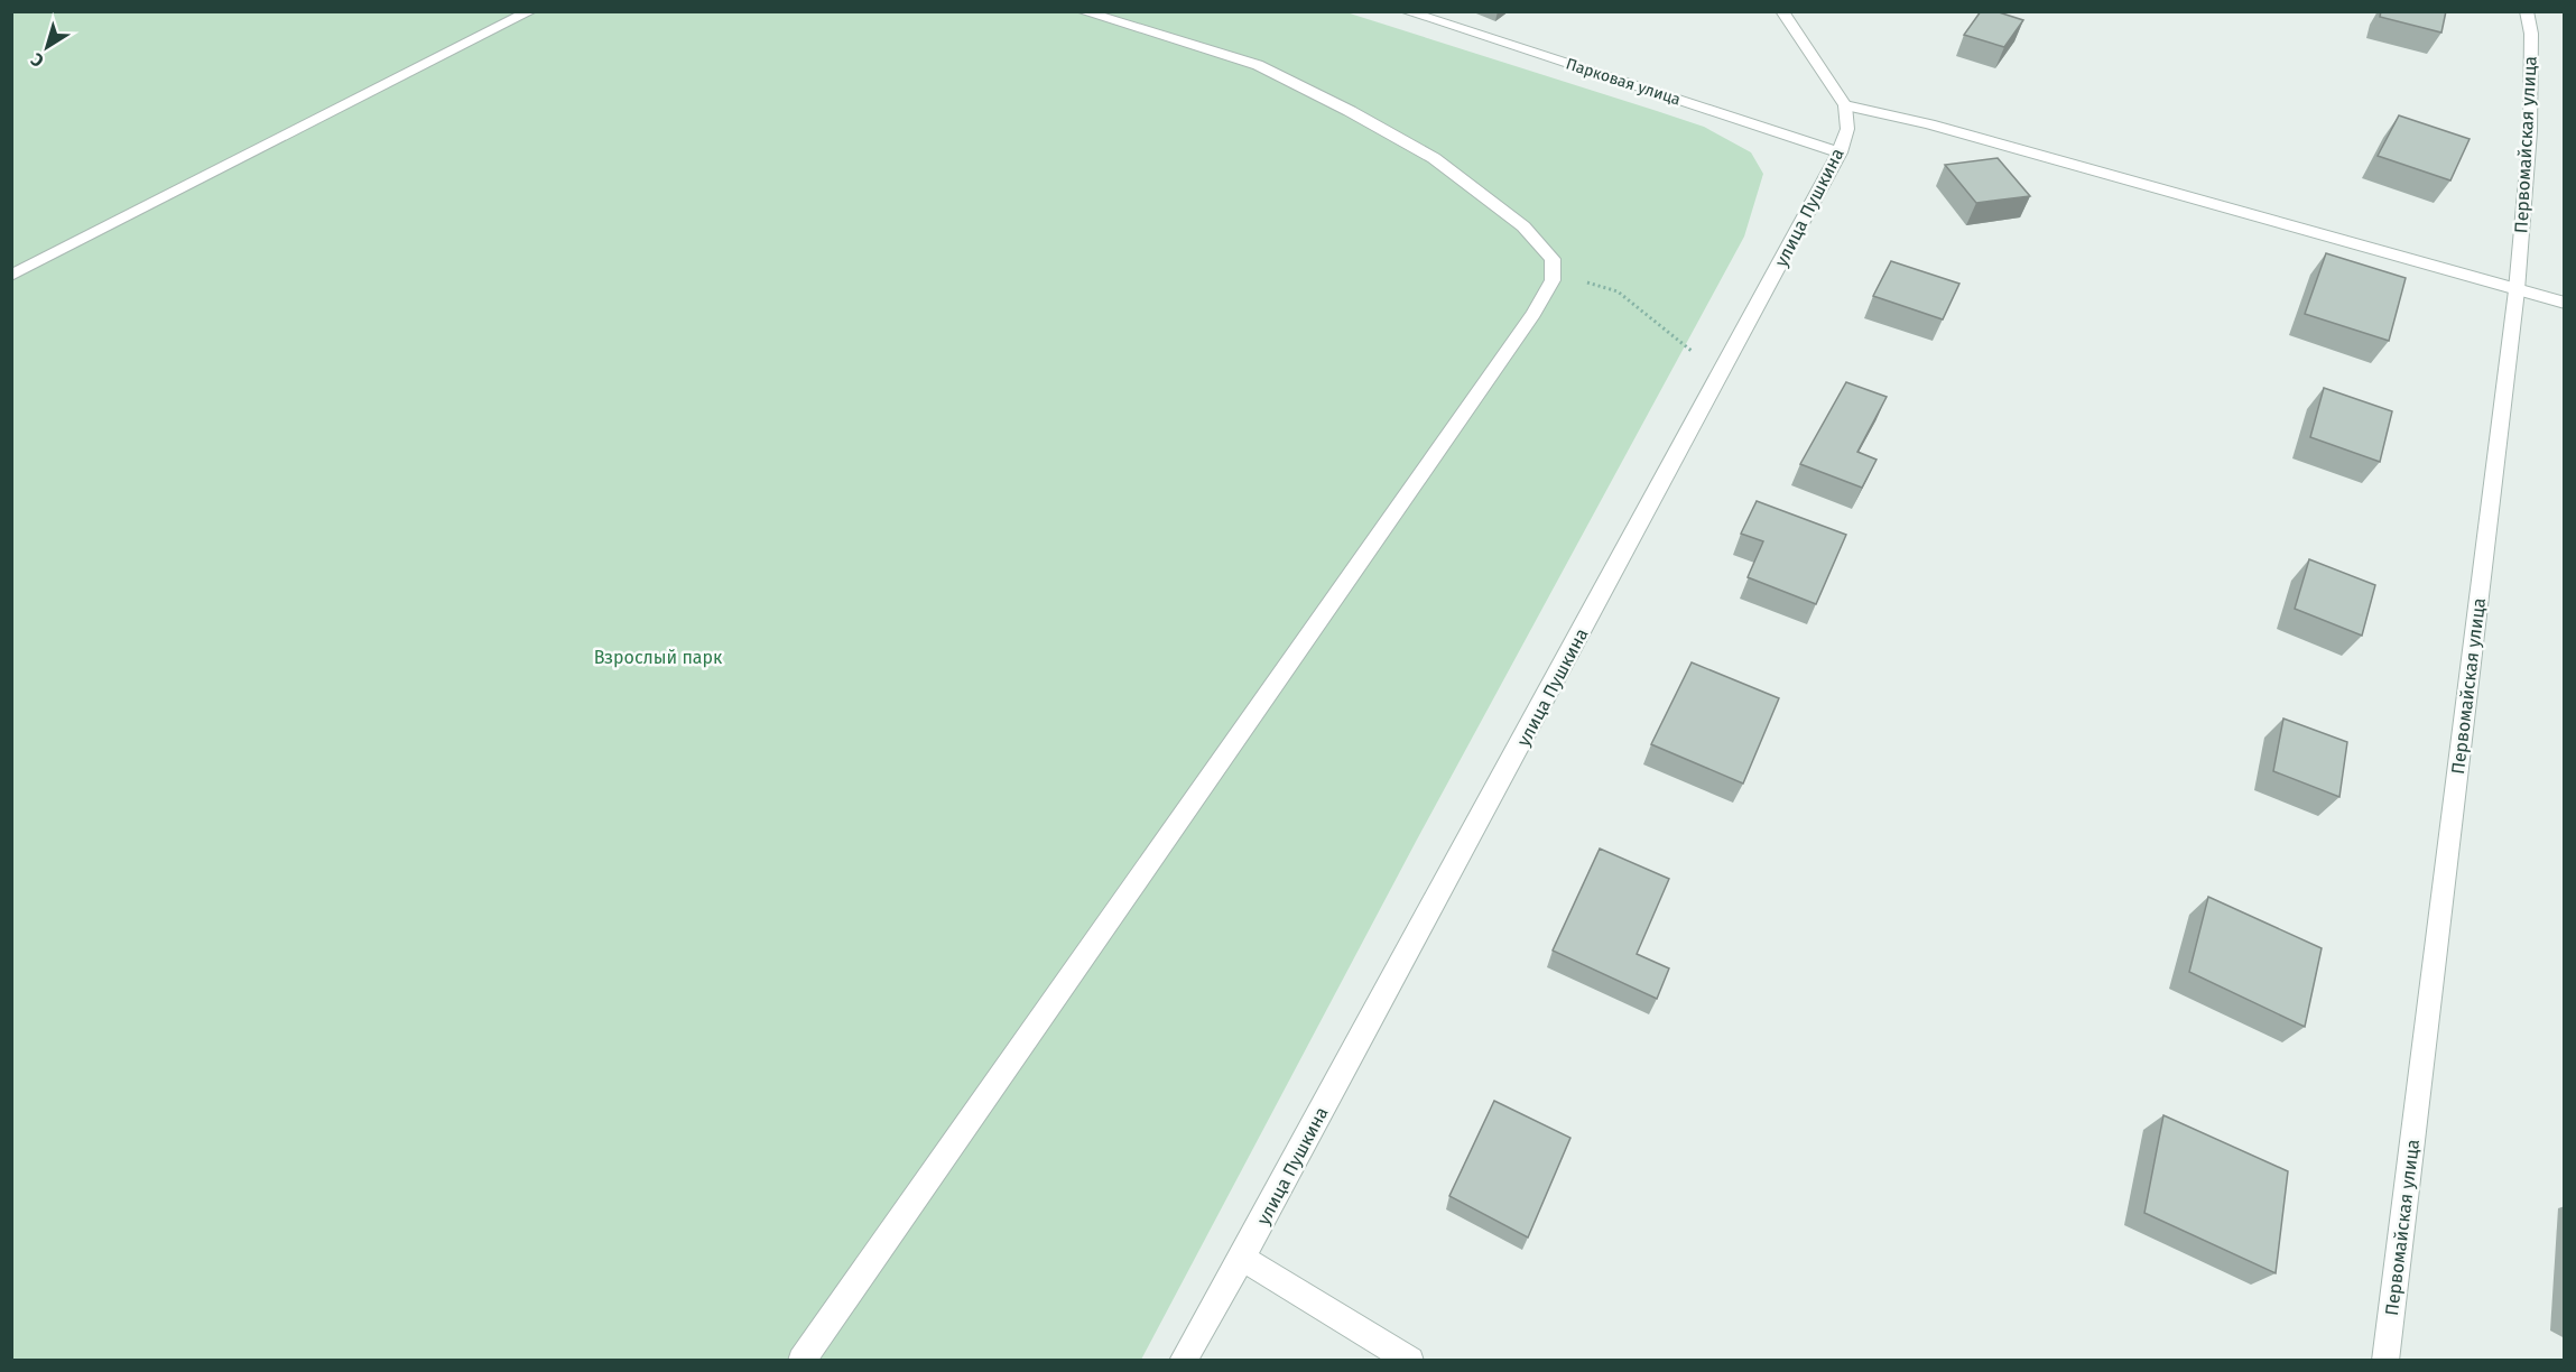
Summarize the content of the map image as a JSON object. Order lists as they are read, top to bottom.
{
  "streets": {
    "street": ["Парковая улица", "Первомайская улица", "улица Пушкина"]
  },
  "crossings": [
    ["Парковая улица", "улица Пушкина"]
  ],
  "parks": ["Взрослый парк"],
  "north": "bottom left"
}
